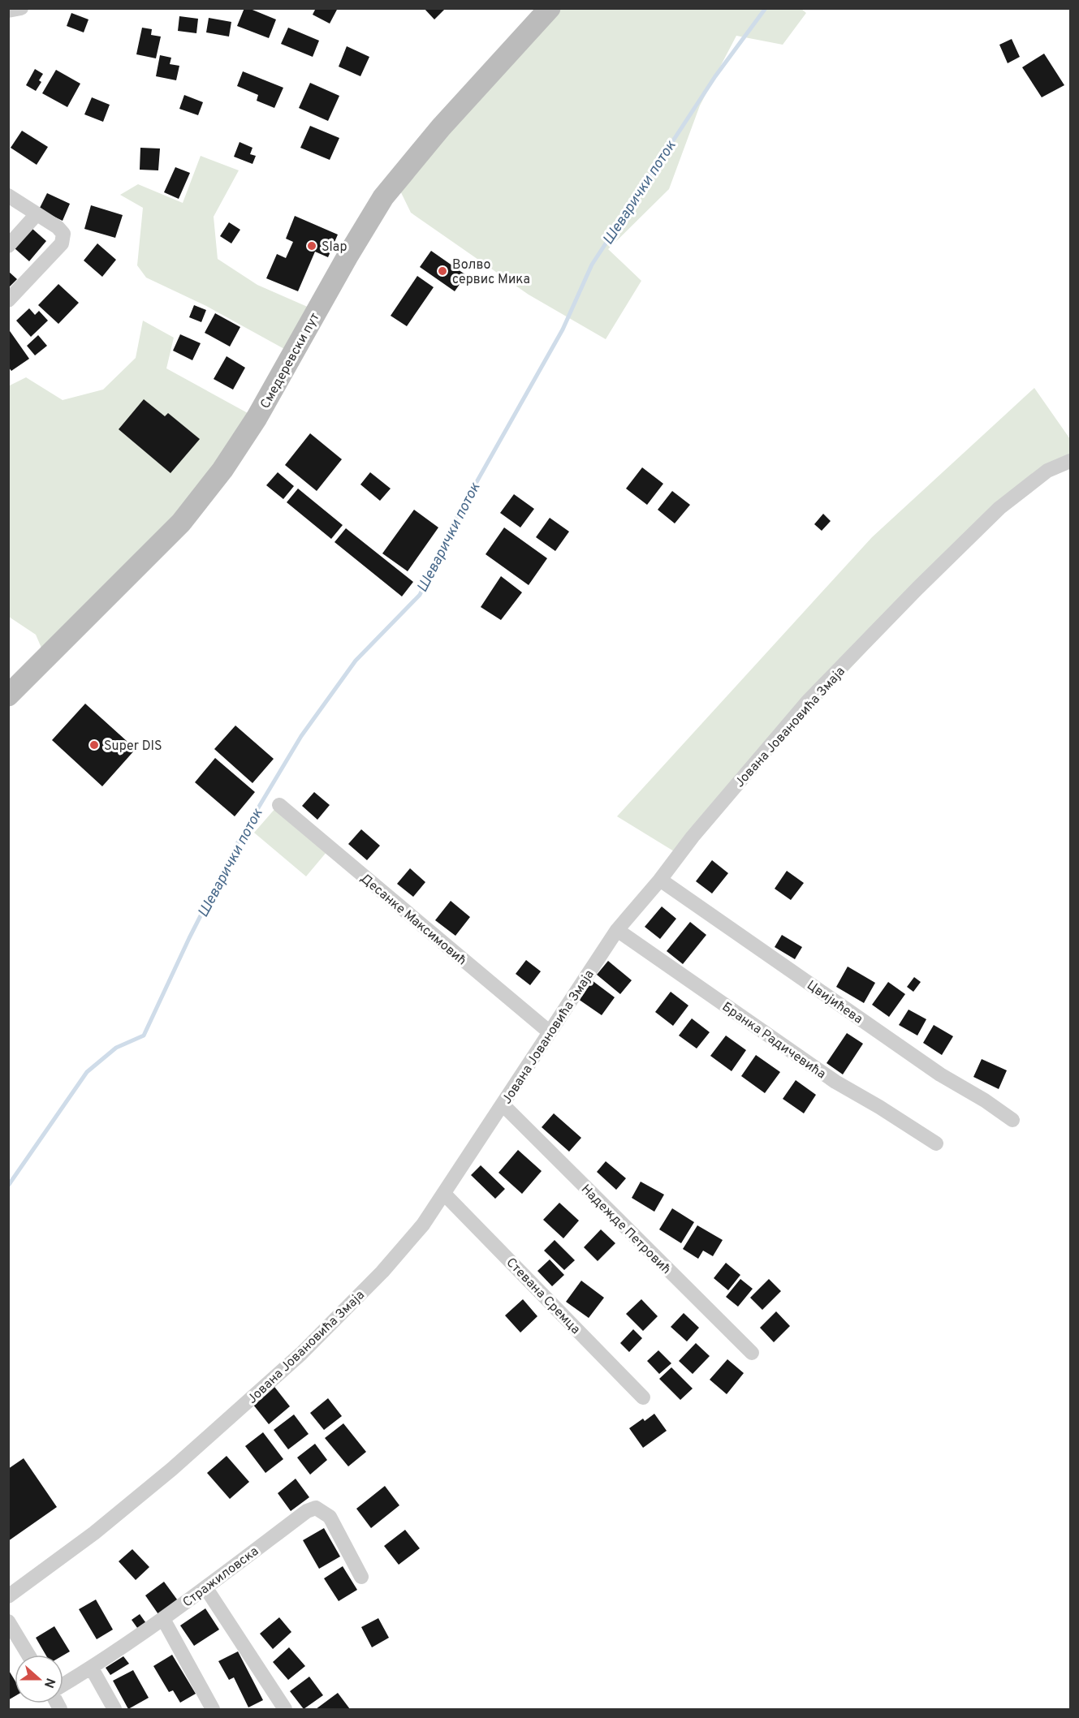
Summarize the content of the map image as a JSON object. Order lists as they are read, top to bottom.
{
  "streets": {
    "main road": ["Смедеревски пут"],
    "street": [
      "Јована Јовановића Змаја",
      "Десанке Максимовић",
      "Цвијићева",
      "Бранка Радичевића",
      "Надежде Петровић",
      "Стевана Сремца",
      "Стражиловска"
    ]
  },
  "crossings": [
    ["Јована Јовановића Змаја", "Десанке Максимовић"],
    ["Јована Јовановића Змаја", "Цвијићева"],
    ["Јована Јовановића Змаја", "Бранка Радичевића"],
    ["Јована Јовановића Змаја", "Надежде Петровић"],
    ["Јована Јовановића Змаја", "Стевана Сремца"]
  ],
  "water": ["Шеварички поток"],
  "places": ["Slap", "Волво сервис Мика", "Super DIS"],
  "north": "right"
}
